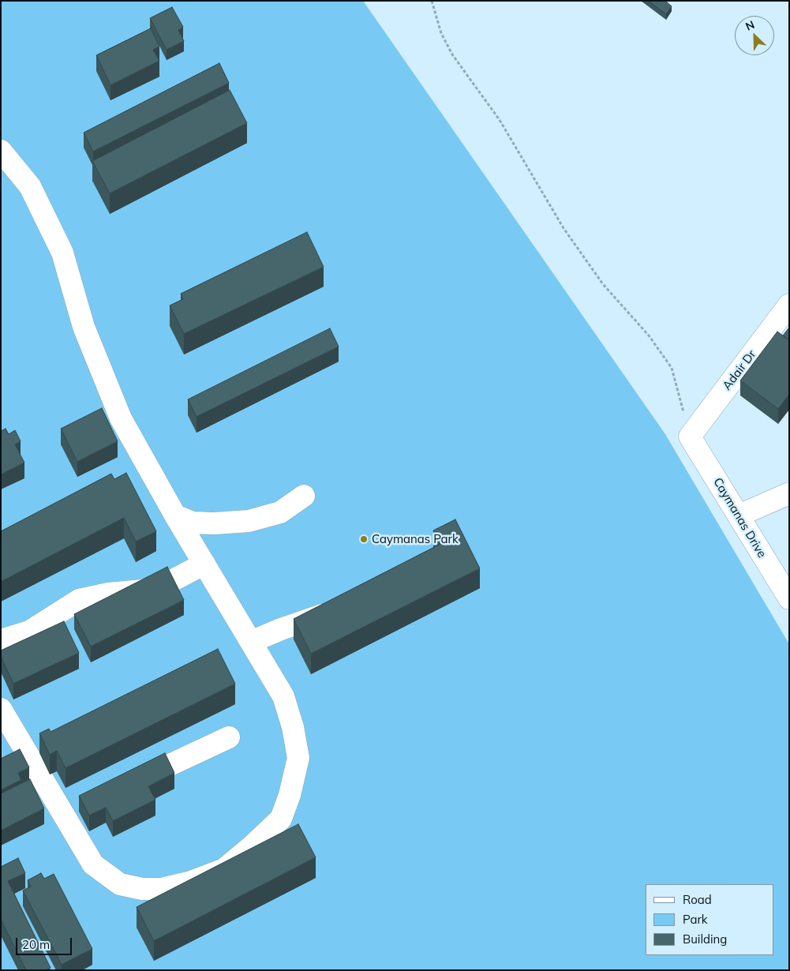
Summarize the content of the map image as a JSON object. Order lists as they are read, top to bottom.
{
  "streets": {
    "street": ["Adair Dr", "Caymanas Drive"]
  },
  "crossings": [
    ["Adair Dr", "Caymanas Drive"]
  ],
  "places": ["Caymanas Park"],
  "legend": ["Road", "Park", "Building"],
  "scale_bar": "20 m",
  "north": "top left"
}
